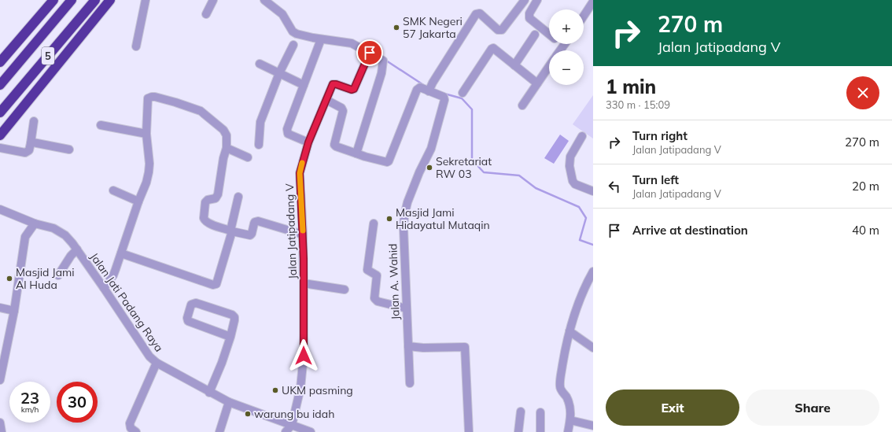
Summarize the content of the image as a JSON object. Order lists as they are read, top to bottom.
{
  "streets": {
    "highway": ["5"],
    "street": ["Jalan Jatipadang V", "Jalan A. Wahid", "Jalan Jati Padang Raya"]
  },
  "crossings": [
    ["Jalan Jatipadang V", "Jalan Jati Padang Raya"]
  ],
  "places": [
    "SMK Negeri 57 Jakarta",
    "Sekretariat RW 03",
    "Masjid Jami Hidayatul Mutaqin",
    "Masjid Jami Al Huda",
    "UKM pasming",
    "warung bu idah"
  ],
  "page": {
    "turn": ["270 m", "Jalan Jatipadang V"],
    "map_buttons": ["+", "−"],
    "heading": ["1 min", "330 m · 15:09"],
    "list": [
      {
        "name": "Turn right",
        "note": "Jalan Jatipadang V",
        "value": "270 m"
      },
      {
        "name": "Turn left",
        "note": "Jalan Jatipadang V",
        "value": "20 m"
      },
      {
        "name": "Arrive at destination",
        "value": "40 m"
      }
    ],
    "speed": "23 km/h",
    "limit": "30",
    "buttons": ["Exit", "Share"]
  }
}
